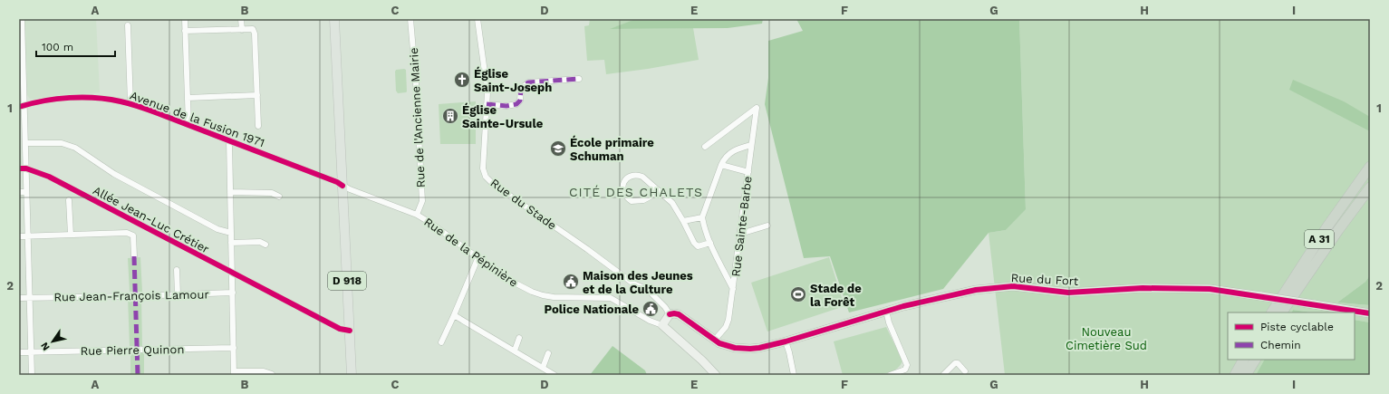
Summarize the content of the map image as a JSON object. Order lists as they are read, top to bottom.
{
  "streets": {
    "highway": ["A 31"],
    "main road": ["D 918"],
    "street": [
      "Rue de l'Ancienne Mairie",
      "Avenue de la Fusion 1971",
      "Rue du Stade",
      "Rue Sainte-Barbe",
      "Rue de la Pépinière",
      "Rue du Fort",
      "Rue Jean-François Lamour",
      "Rue Pierre Quinon"
    ],
    "cycle path": ["Allée Jean-Luc Crétier"]
  },
  "crossings": [
    ["Rue de l'Ancienne Mairie", "Rue de la Pépinière"],
    ["Avenue de la Fusion 1971", "Rue de la Pépinière"],
    ["Avenue de la Fusion 1971", "D 918"],
    ["Rue du Stade", "Rue du Fort"],
    ["Rue Sainte-Barbe", "Rue du Fort"],
    ["Rue de la Pépinière", "D 918"]
  ],
  "districts": ["CITÉ DES CHALETS"],
  "parks": ["Nouveau Cimetière Sud"],
  "places": {
    "church": ["Église Saint-Joseph"],
    "building": ["Église Sainte-Ursule"],
    "school or university": ["École primaire Schuman"],
    "public building": ["Maison des Jeunes et de la Culture", "Police Nationale"],
    "sports": ["Stade de la Forêt"]
  },
  "legend": ["Piste cyclable", "Chemin"],
  "scale_bar": "100 m",
  "north": "bottom left",
  "grid": {
    "columns": [
      "A",
      "B",
      "C",
      "D",
      "E",
      "F",
      "G",
      "H",
      "I"
    ],
    "rows": ["1", "2"]
  }
}
